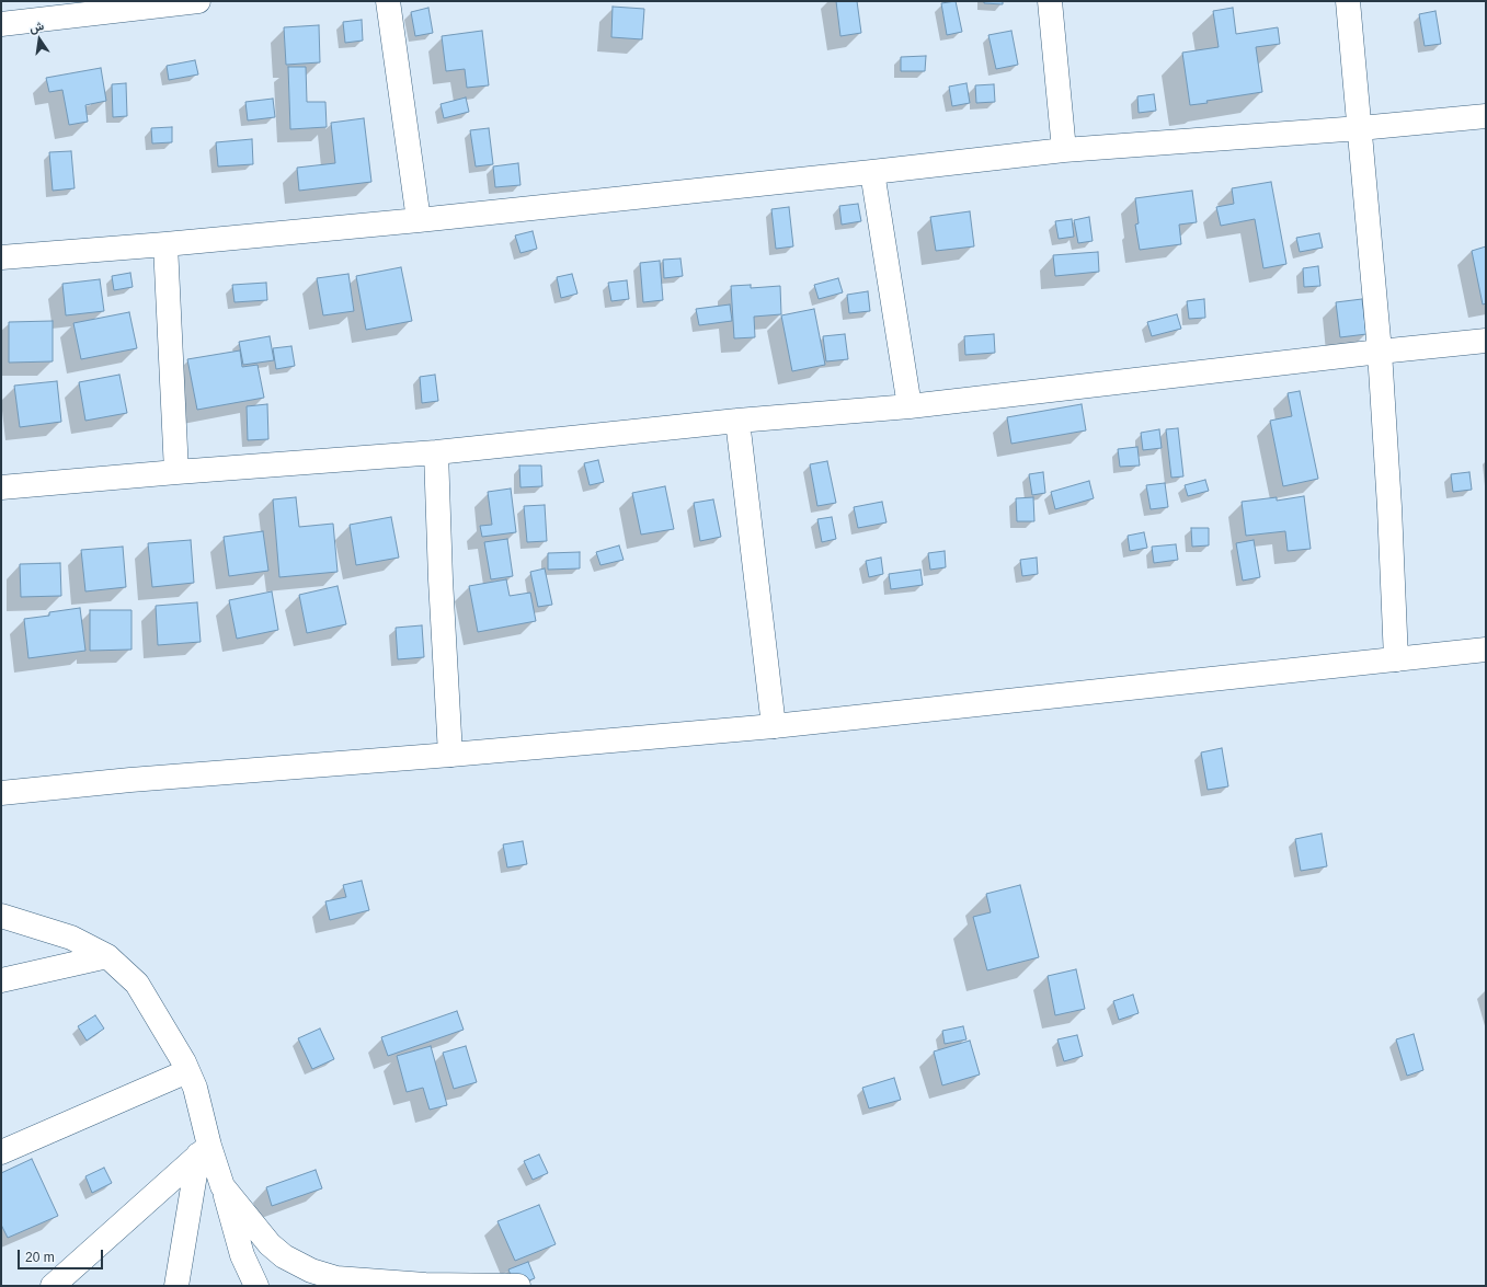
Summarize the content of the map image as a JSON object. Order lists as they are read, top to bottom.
{
  "scale_bar": "20 m",
  "north": "top"
}
